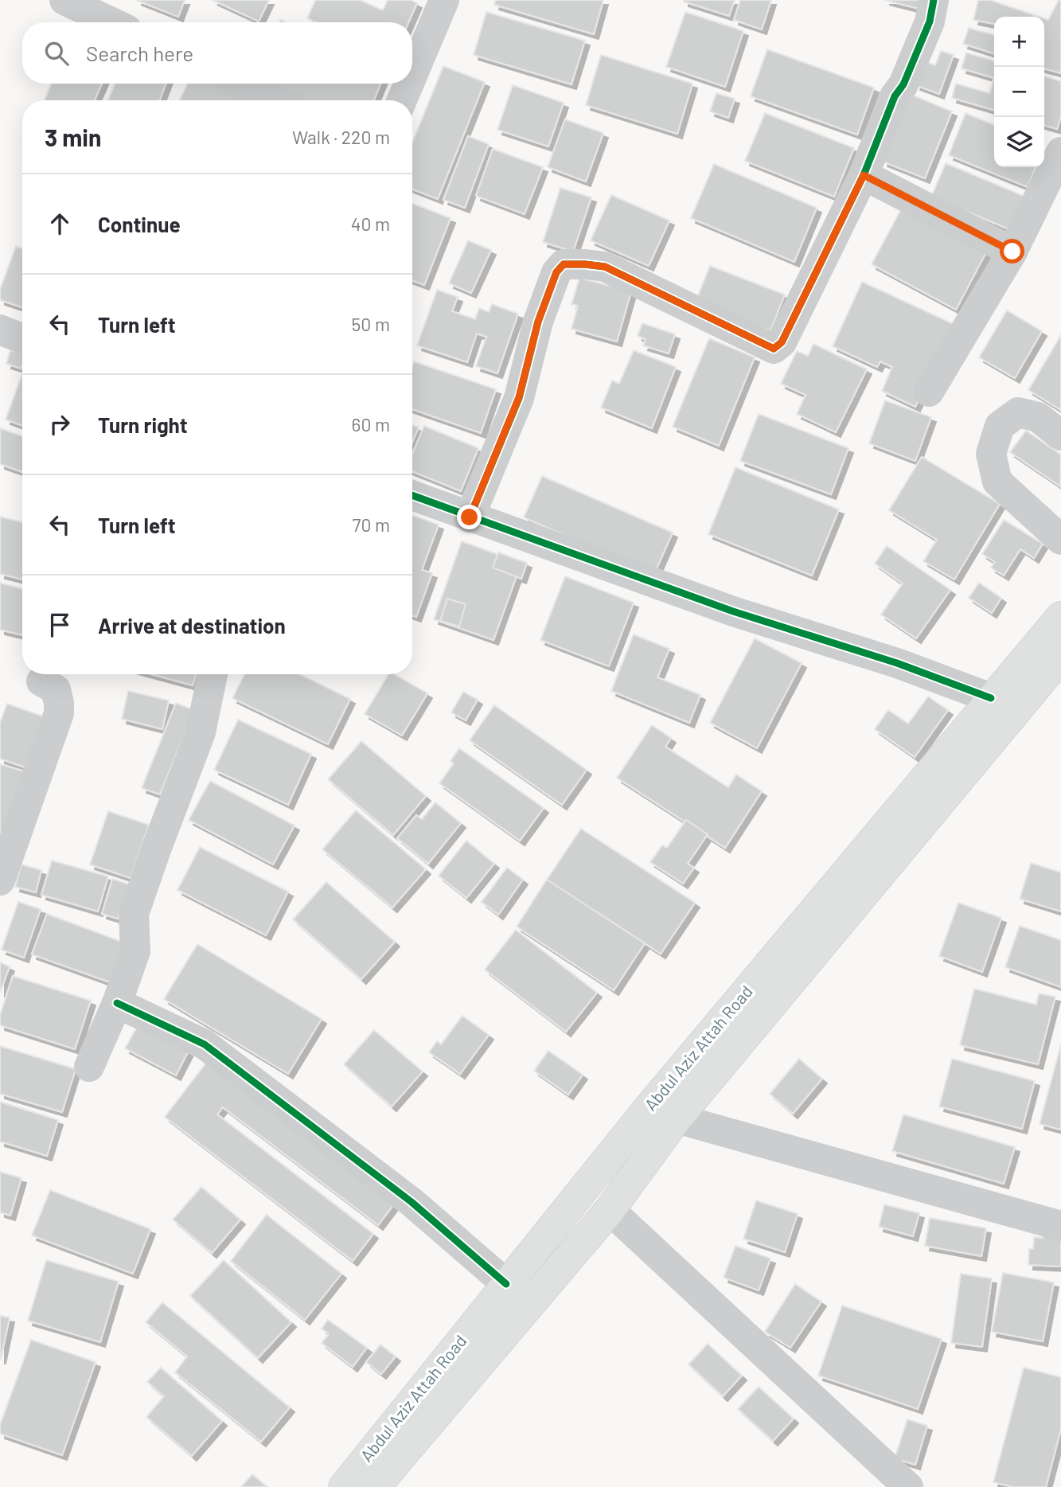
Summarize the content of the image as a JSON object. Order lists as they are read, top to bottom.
{
  "streets": {
    "highway": ["Abdul Aziz Attah Road"]
  },
  "page": {
    "map_buttons": ["+", "−"],
    "search": "Search here",
    "heading": ["3 min", "Walk · 220 m"],
    "list": [
      ["Continue", "40 m"],
      ["Turn left", "50 m"],
      ["Turn right", "60 m"],
      ["Turn left", "70 m"],
      "Arrive at destination"
    ]
  }
}
